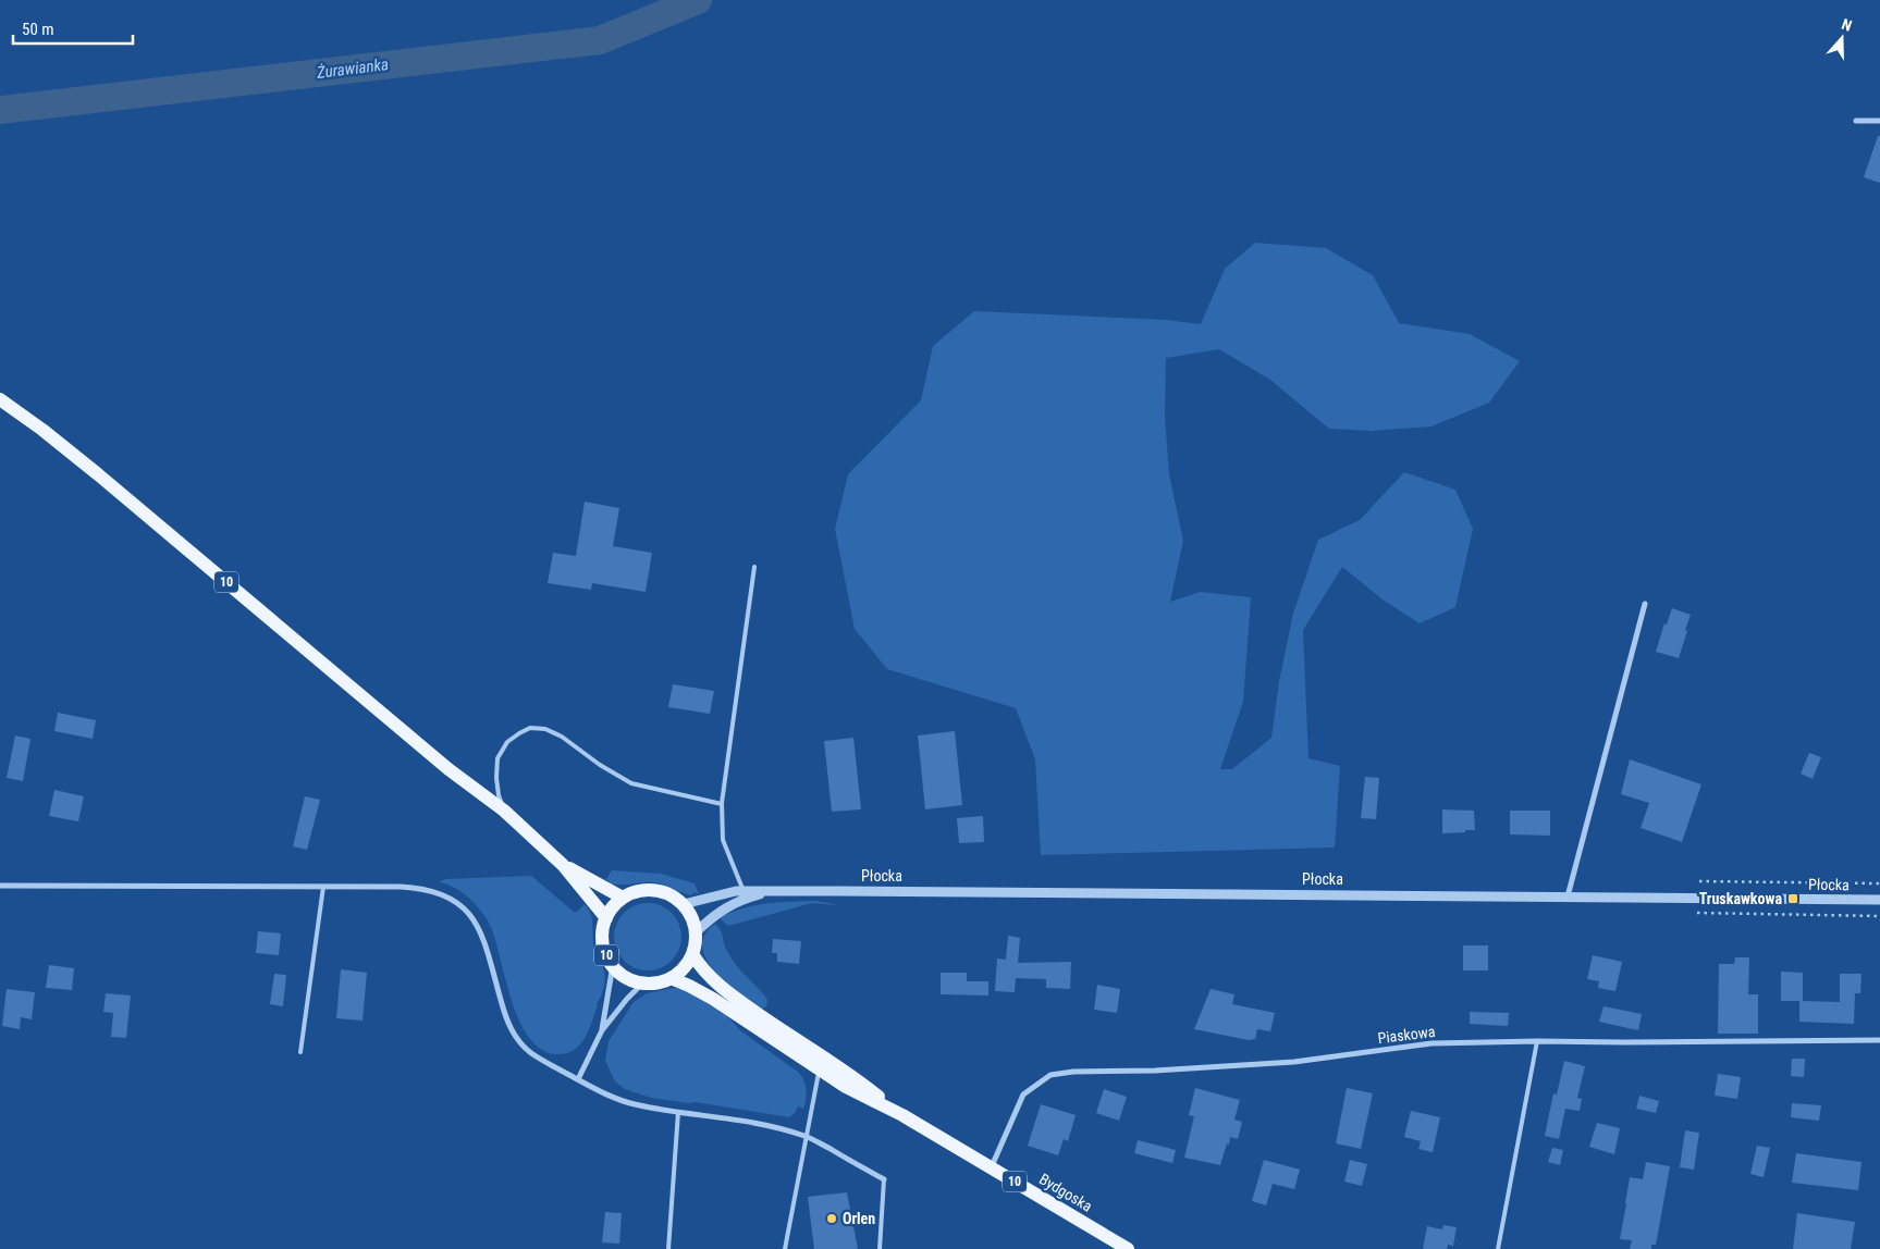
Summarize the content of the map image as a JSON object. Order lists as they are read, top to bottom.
{
  "streets": {
    "main road": ["10", "Bydgoska"],
    "street": ["Płocka", "Piaskowa"]
  },
  "crossings": [
    ["10", "Płocka"],
    ["10", "Bydgoska"],
    ["Piaskowa", "Bydgoska"]
  ],
  "water": ["Żurawianka"],
  "places": {
    "transit": ["Truskawkowa"],
    "other": ["Orlen"]
  },
  "scale_bar": "50 m",
  "north": "top"
}
